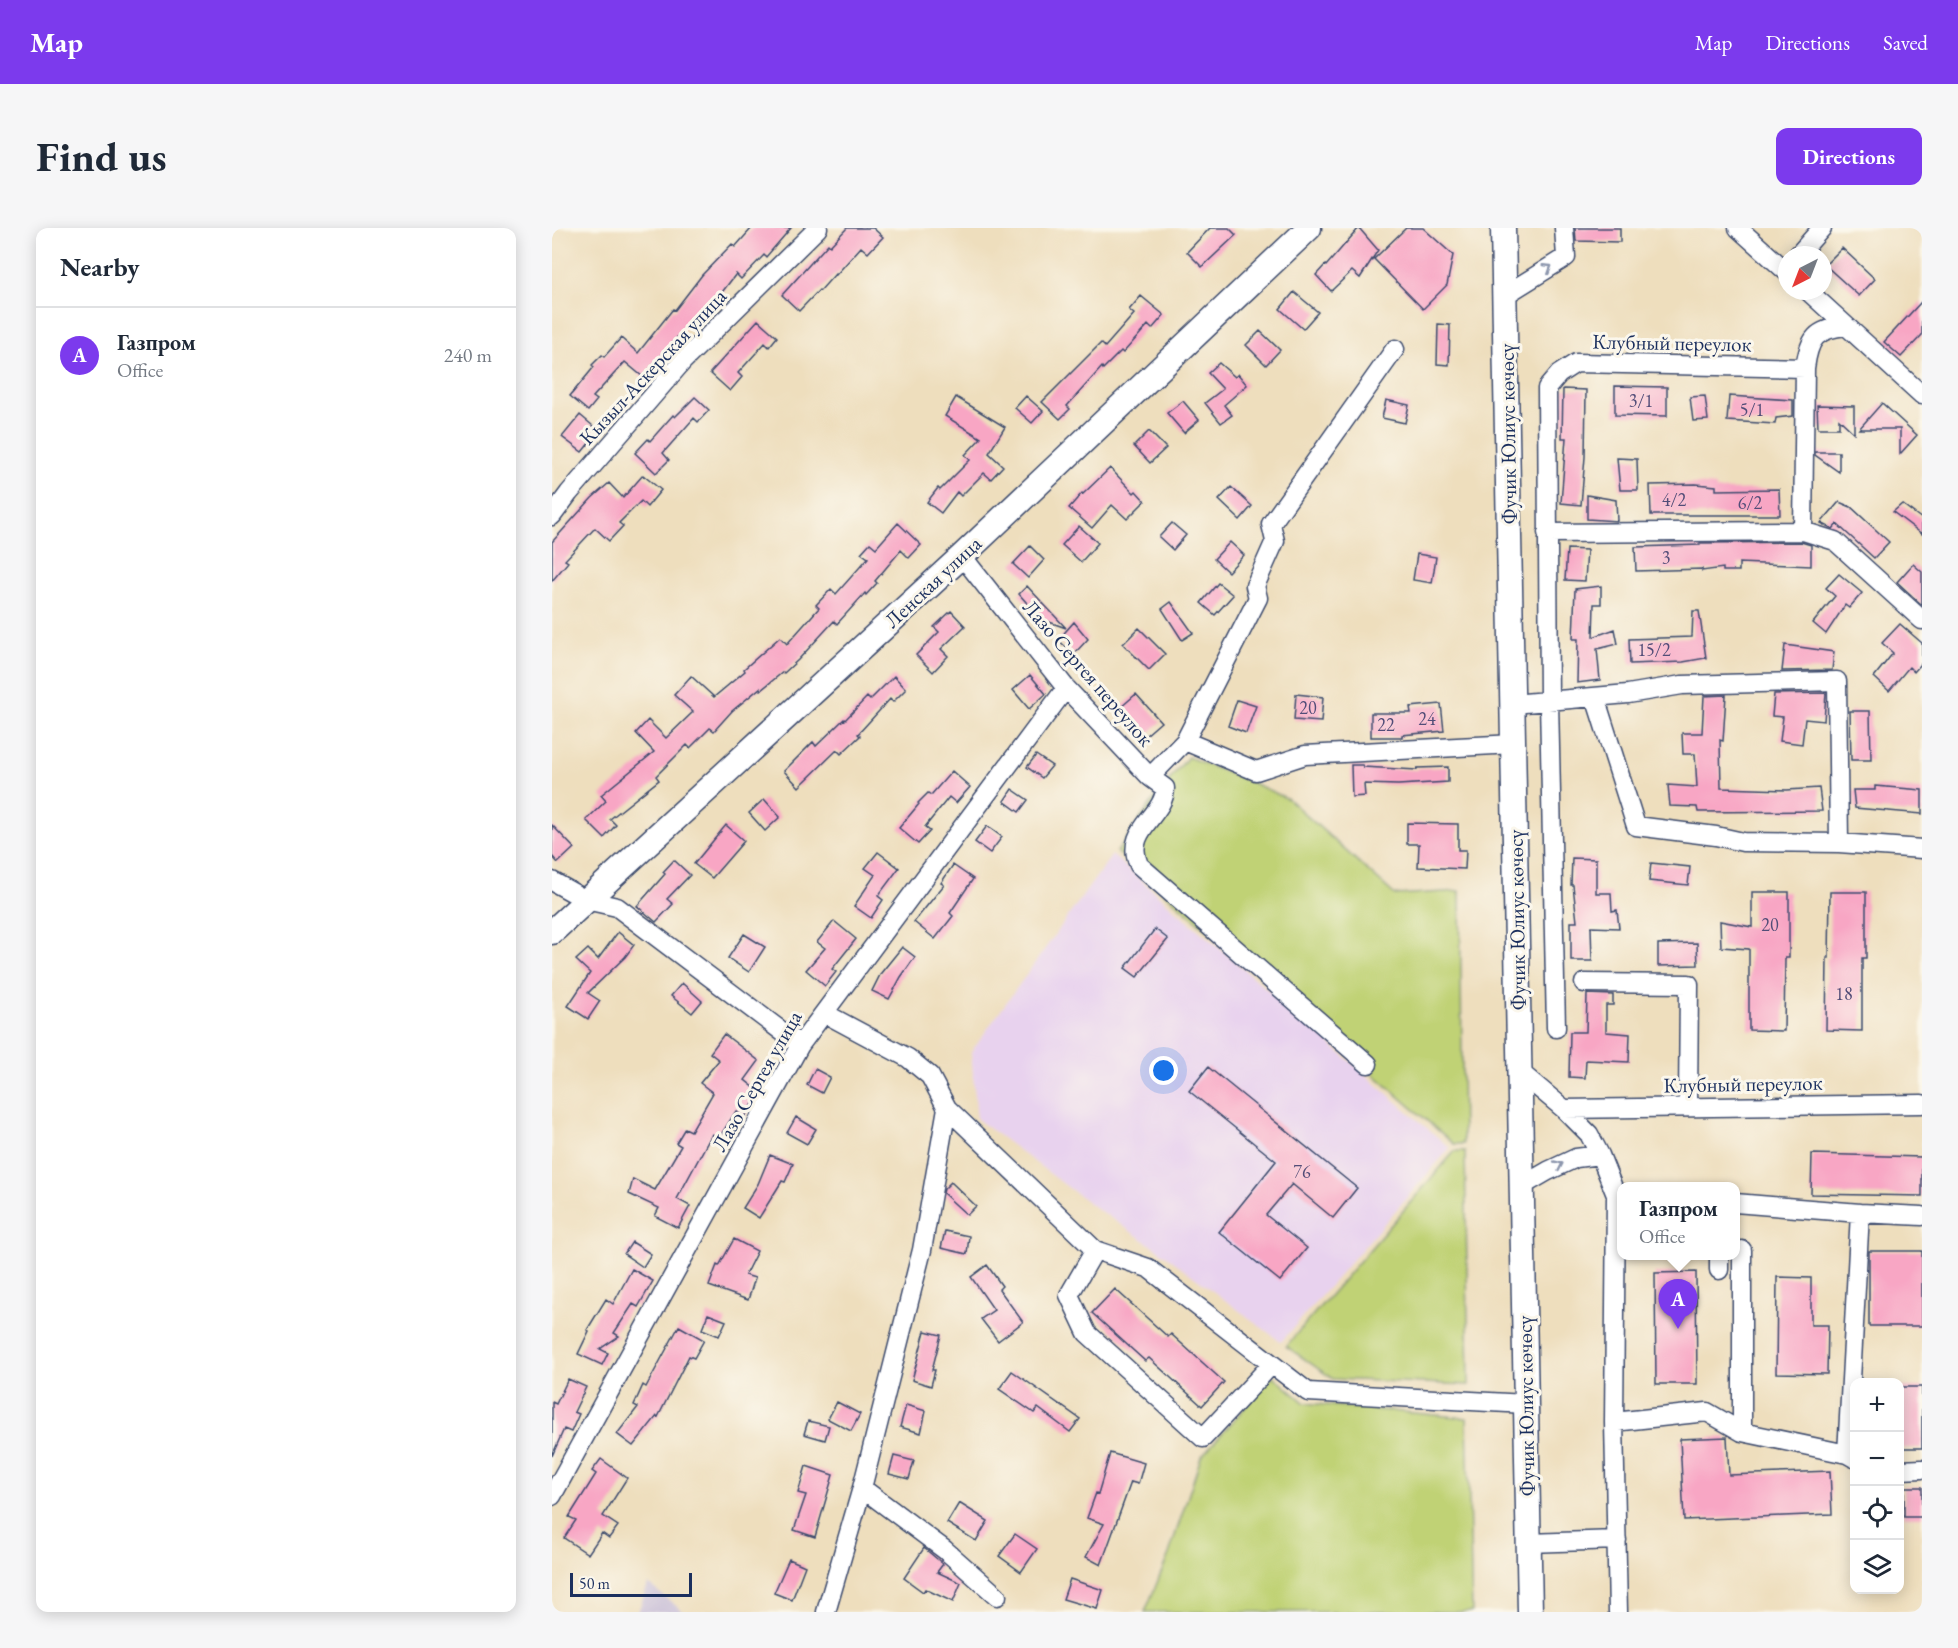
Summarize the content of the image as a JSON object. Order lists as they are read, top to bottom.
{
  "streets": {
    "main road": ["Фучик Юлиус көчөсү", "Ленская улица"],
    "street": [
      "Клубный переулок",
      "Кызыл-Аскерская улица",
      "Лазо Сергея переулок",
      "Лазо Сергея улица"
    ]
  },
  "crossings": [
    ["Фучик Юлиус көчөсү", "Лазо Сергея переулок"],
    ["Ленская улица", "Лазо Сергея переулок"],
    ["Лазо Сергея переулок", "Лазо Сергея улица"]
  ],
  "house_numbers": [
    "3/1",
    "5/1",
    "4/2",
    "6/2",
    "3",
    "15/2",
    "20",
    "24",
    "22",
    "20",
    "18",
    "76"
  ],
  "scale_bar": "50 m",
  "north": "bottom left",
  "page": {
    "header": "Map",
    "nav": ["Map", "Directions", "Saved"],
    "buttons": "Directions",
    "title": "Find us",
    "heading": "Nearby",
    "list": [
      {
        "mark": "A",
        "name": "Газпром",
        "note": "Office",
        "value": "240 m"
      }
    ],
    "popup": ["Газпром", "Office"],
    "pins": "A",
    "map_buttons": ["+", "−"],
    "scale": "50 m"
  }
}
